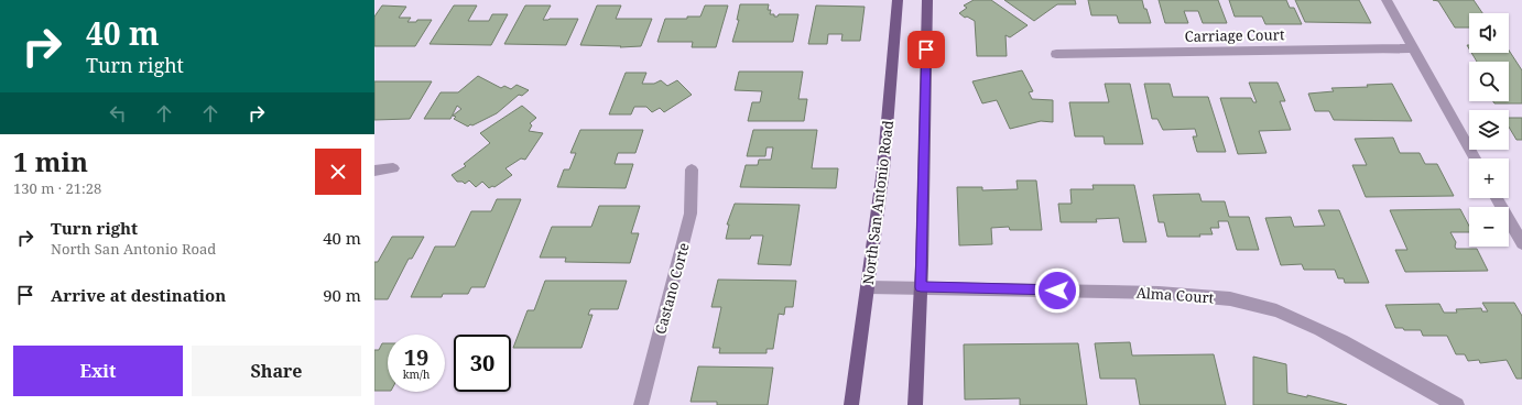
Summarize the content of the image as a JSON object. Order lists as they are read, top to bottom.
{
  "streets": {
    "main road": ["North San Antonio Road"],
    "street": ["Carriage Court", "Castano Corte", "Alma Court"]
  },
  "crossings": [
    ["North San Antonio Road", "Alma Court"]
  ],
  "page": {
    "turn": ["40 m", "Turn right"],
    "map_buttons": ["+", "−"],
    "heading": ["1 min", "130 m · 21:28"],
    "list": [
      {
        "name": "Turn right",
        "note": "North San Antonio Road",
        "value": "40 m"
      },
      {
        "name": "Arrive at destination",
        "value": "90 m"
      }
    ],
    "speed": "19 km/h",
    "limit": "30",
    "buttons": ["Exit", "Share"]
  }
}
